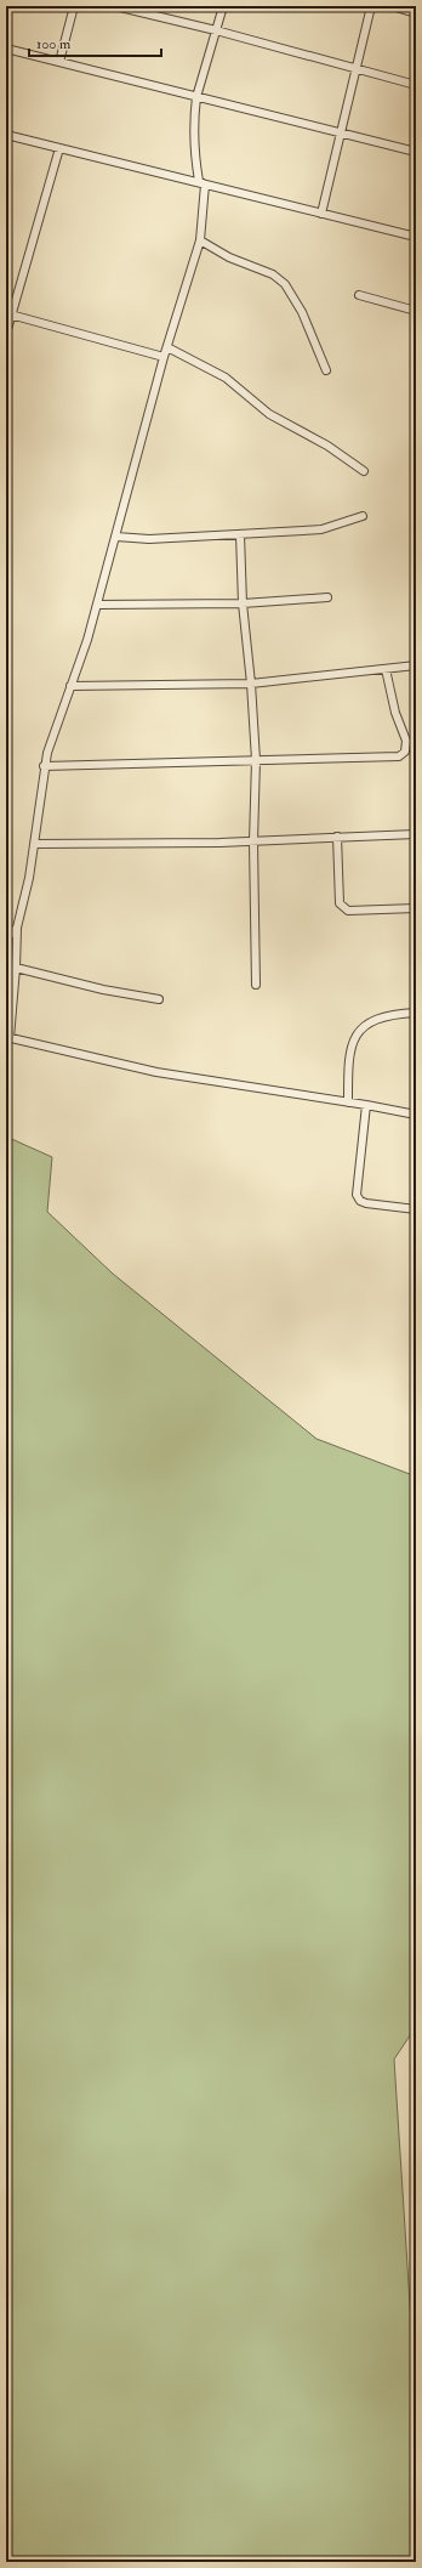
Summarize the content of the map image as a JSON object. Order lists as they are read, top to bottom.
{
  "scale_bar": "100 m"
}
